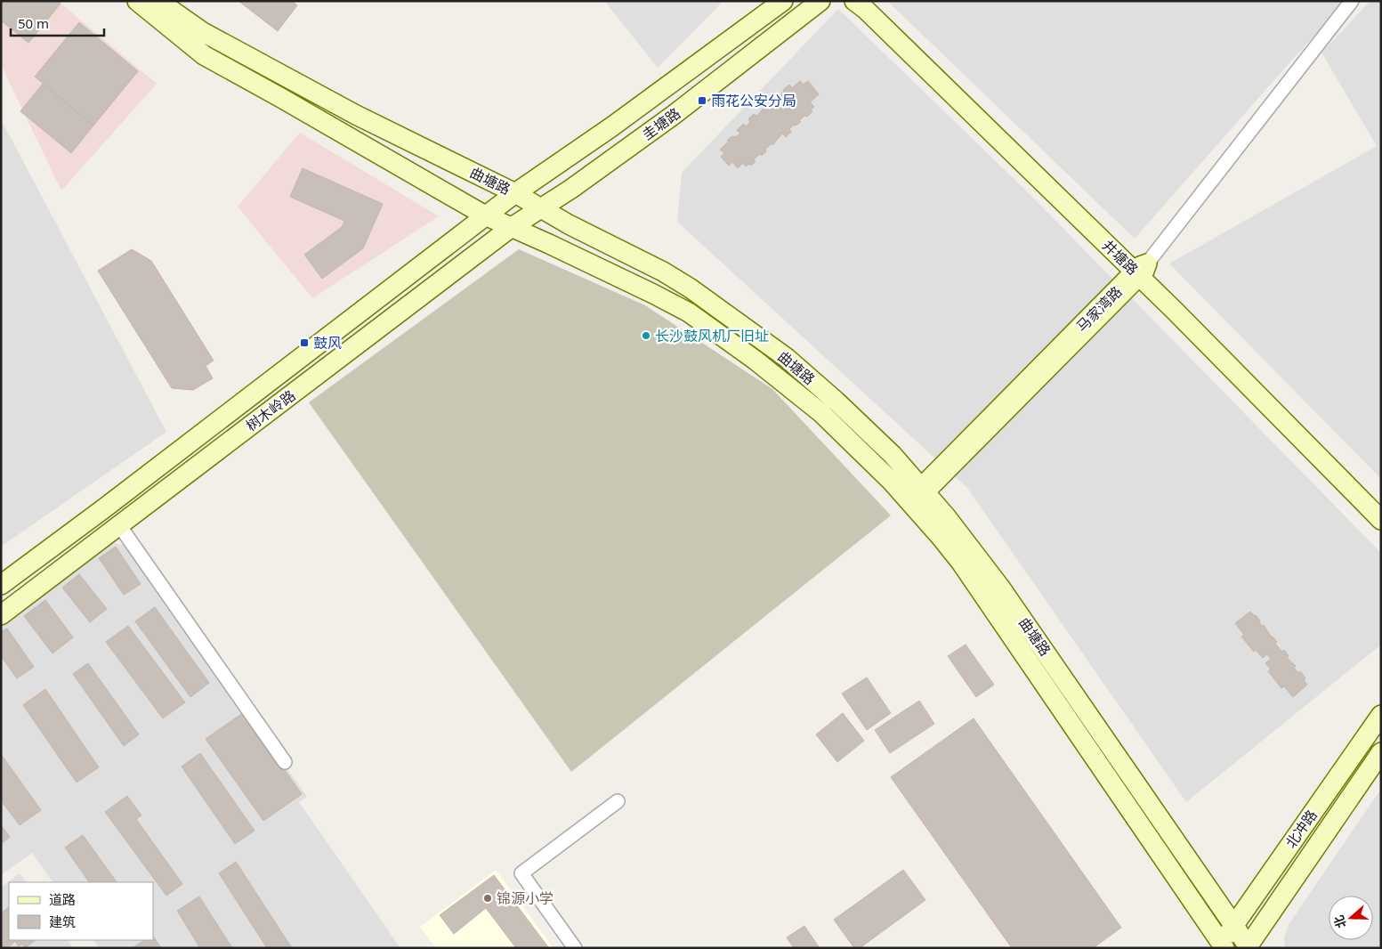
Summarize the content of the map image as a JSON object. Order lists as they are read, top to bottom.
{
  "streets": {
    "main road": [
      "圭塘路",
      "曲塘路",
      "井塘路",
      "马家湾路",
      "树木岭路",
      "北冲路"
    ]
  },
  "crossings": [
    ["圭塘路", "曲塘路"],
    ["圭塘路", "树木岭路"],
    ["曲塘路", "马家湾路"],
    ["曲塘路", "树木岭路"],
    ["曲塘路", "北冲路"],
    ["井塘路", "马家湾路"]
  ],
  "places": {
    "transit": ["雨花公安分局", "鼓风"],
    "other": ["长沙鼓风机厂旧址", "锦源小学"]
  },
  "legend": ["道路", "建筑"],
  "scale_bar": "50 m",
  "north": "left"
}
